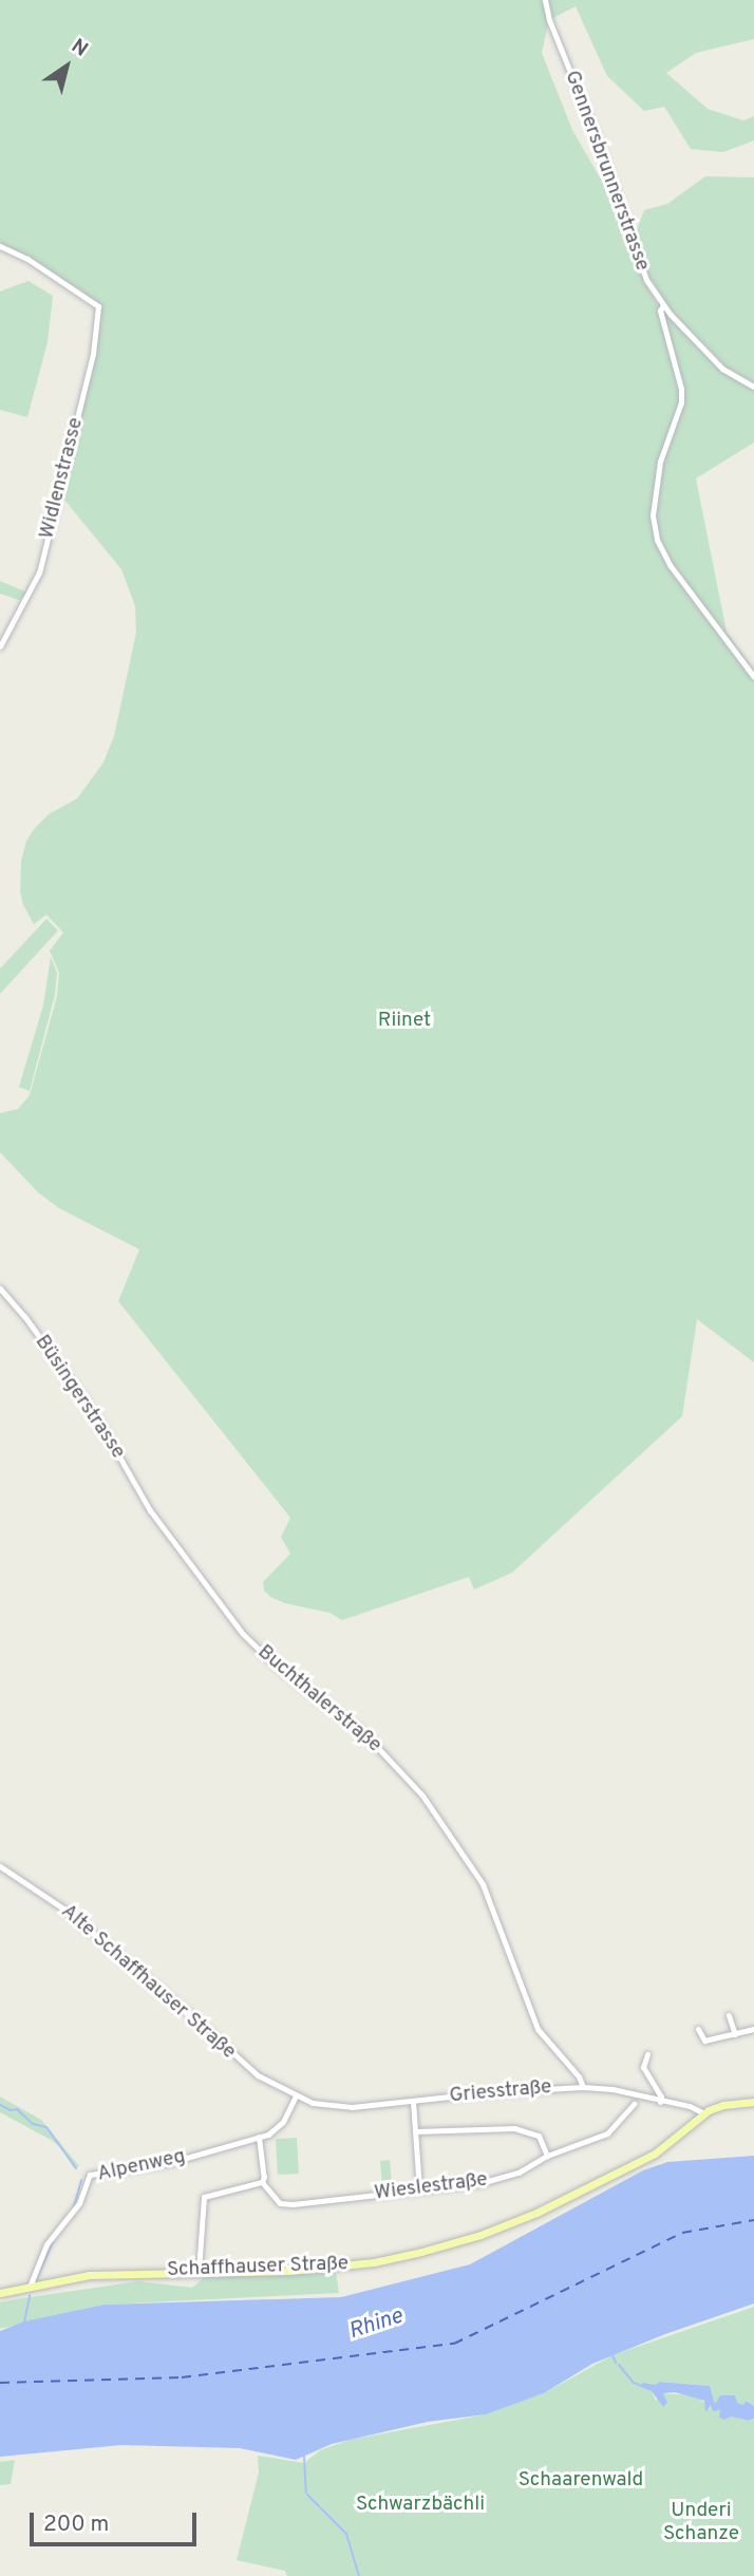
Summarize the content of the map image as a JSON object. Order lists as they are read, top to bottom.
{
  "streets": {
    "main road": ["Schaffhauser Straße"],
    "street": [
      "Gennersbrunnerstrasse",
      "Widlenstrasse",
      "Büsingerstrasse",
      "Buchthalerstraße",
      "Alte Schaffhauser Straße",
      "Griesstraße",
      "Alpenweg",
      "Wieslestraße"
    ]
  },
  "crossings": [
    ["Büsingerstrasse", "Buchthalerstraße"],
    ["Buchthalerstraße", "Griesstraße"],
    ["Alte Schaffhauser Straße", "Griesstraße"],
    ["Alte Schaffhauser Straße", "Alpenweg"],
    ["Griesstraße", "Alpenweg"],
    ["Griesstraße", "Schaffhauser Straße"],
    ["Alpenweg", "Schaffhauser Straße"]
  ],
  "water": ["Rhine"],
  "parks": [
    "Riinet",
    "Schaarenwald",
    "Schwarzbächli",
    "Underi Schanze"
  ],
  "scale_bar": "200 m",
  "north": "top right"
}
